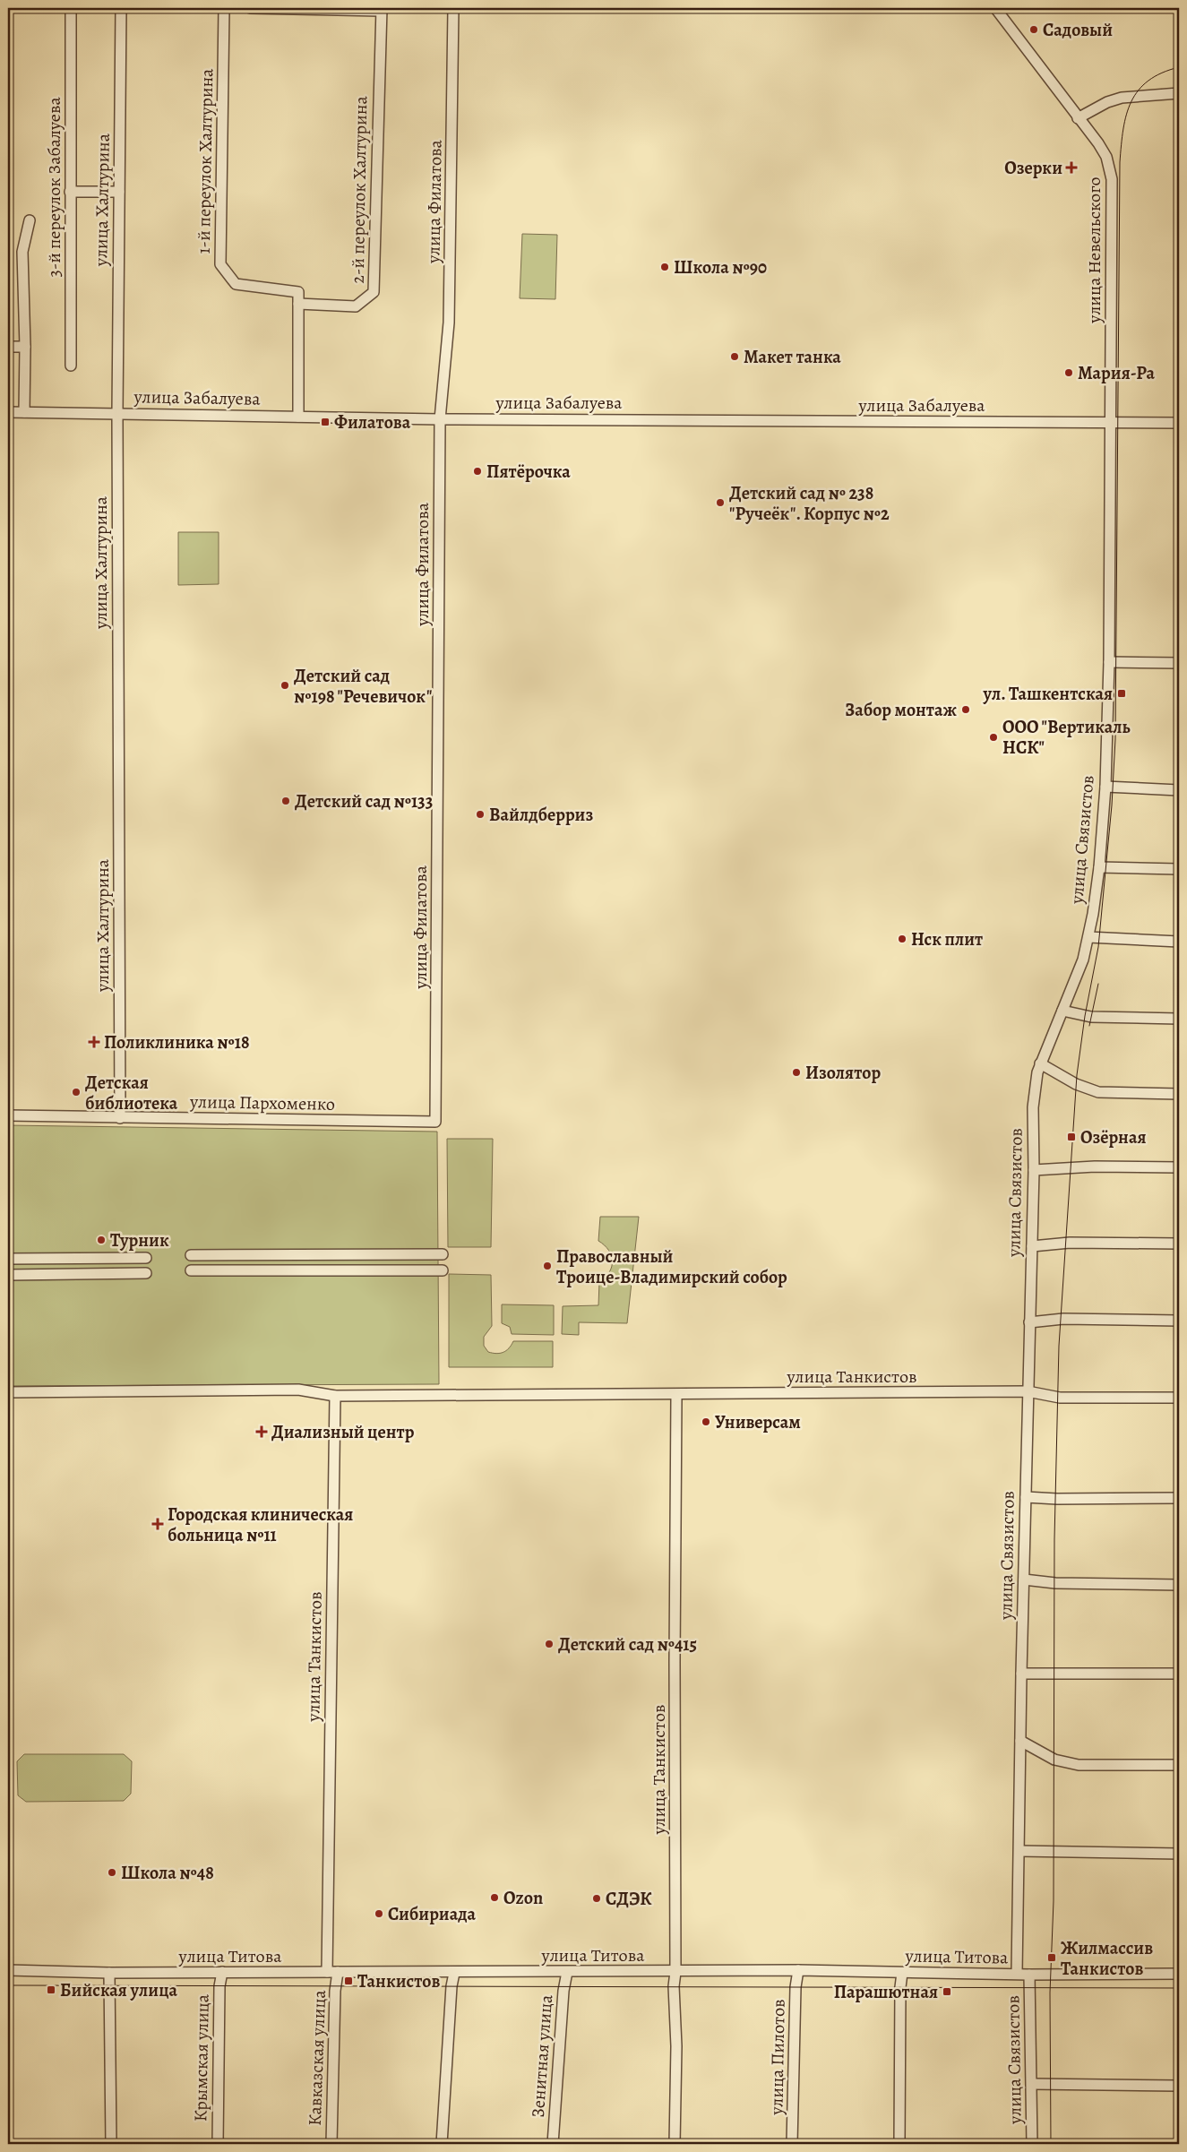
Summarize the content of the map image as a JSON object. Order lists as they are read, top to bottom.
{
  "streets": {
    "street": [
      "1-й переулок Халтурина",
      "3-й переулок Забалуева",
      "2-й переулок Халтурина",
      "улица Халтурина",
      "улица Филатова",
      "улица Невельского",
      "улица Забалуева",
      "улица Связистов",
      "улица Пархоменко",
      "улица Танкистов",
      "улица Титова",
      "Зенитная улица",
      "улица Пилотов",
      "Крымская улица",
      "Кавказская улица"
    ]
  },
  "crossings": [
    ["1-й переулок Халтурина", "2-й переулок Халтурина"],
    ["улица Халтурина", "улица Забалуева"],
    ["улица Халтурина", "улица Пархоменко"],
    ["улица Филатова", "улица Забалуева"],
    ["улица Филатова", "улица Пархоменко"],
    ["улица Невельского", "улица Забалуева"],
    ["улица Невельского", "улица Связистов"],
    ["улица Забалуева", "улица Связистов"],
    ["улица Связистов", "улица Танкистов"],
    ["улица Связистов", "улица Титова"],
    ["улица Танкистов", "улица Титова"],
    ["улица Титова", "Зенитная улица"],
    ["улица Титова", "улица Пилотов"],
    ["улица Титова", "Крымская улица"],
    ["улица Титова", "Кавказская улица"]
  ],
  "places": {
    "other": [
      "Садовый",
      "Школа №90",
      "Макет танка",
      "Мария-Ра",
      "Пятёрочка",
      "Детский сад № 238 \"Ручеёк\". Корпус №2",
      "Детский сад №198 \"Речевичок\"",
      "Забор монтаж",
      "ООО \"Вертикаль НСК\"",
      "Детский сад №133",
      "Вайлдберриз",
      "Нск плит",
      "Изолятор",
      "Детская библиотека",
      "Турник",
      "Православный Троице-Владимирский собор",
      "Универсам",
      "Детский сад №415",
      "Школа №48",
      "Ozon",
      "СДЭК",
      "Сибириада"
    ],
    "health": [
      "Озерки",
      "Поликлиника №18",
      "Диализный центр",
      "Городская клиническая больница №11"
    ],
    "transit": [
      "Филатова",
      "ул. Ташкентская",
      "Озёрная",
      "Жилмассив Танкистов",
      "Танкистов",
      "Бийская улица",
      "Парашютная"
    ]
  }
}
